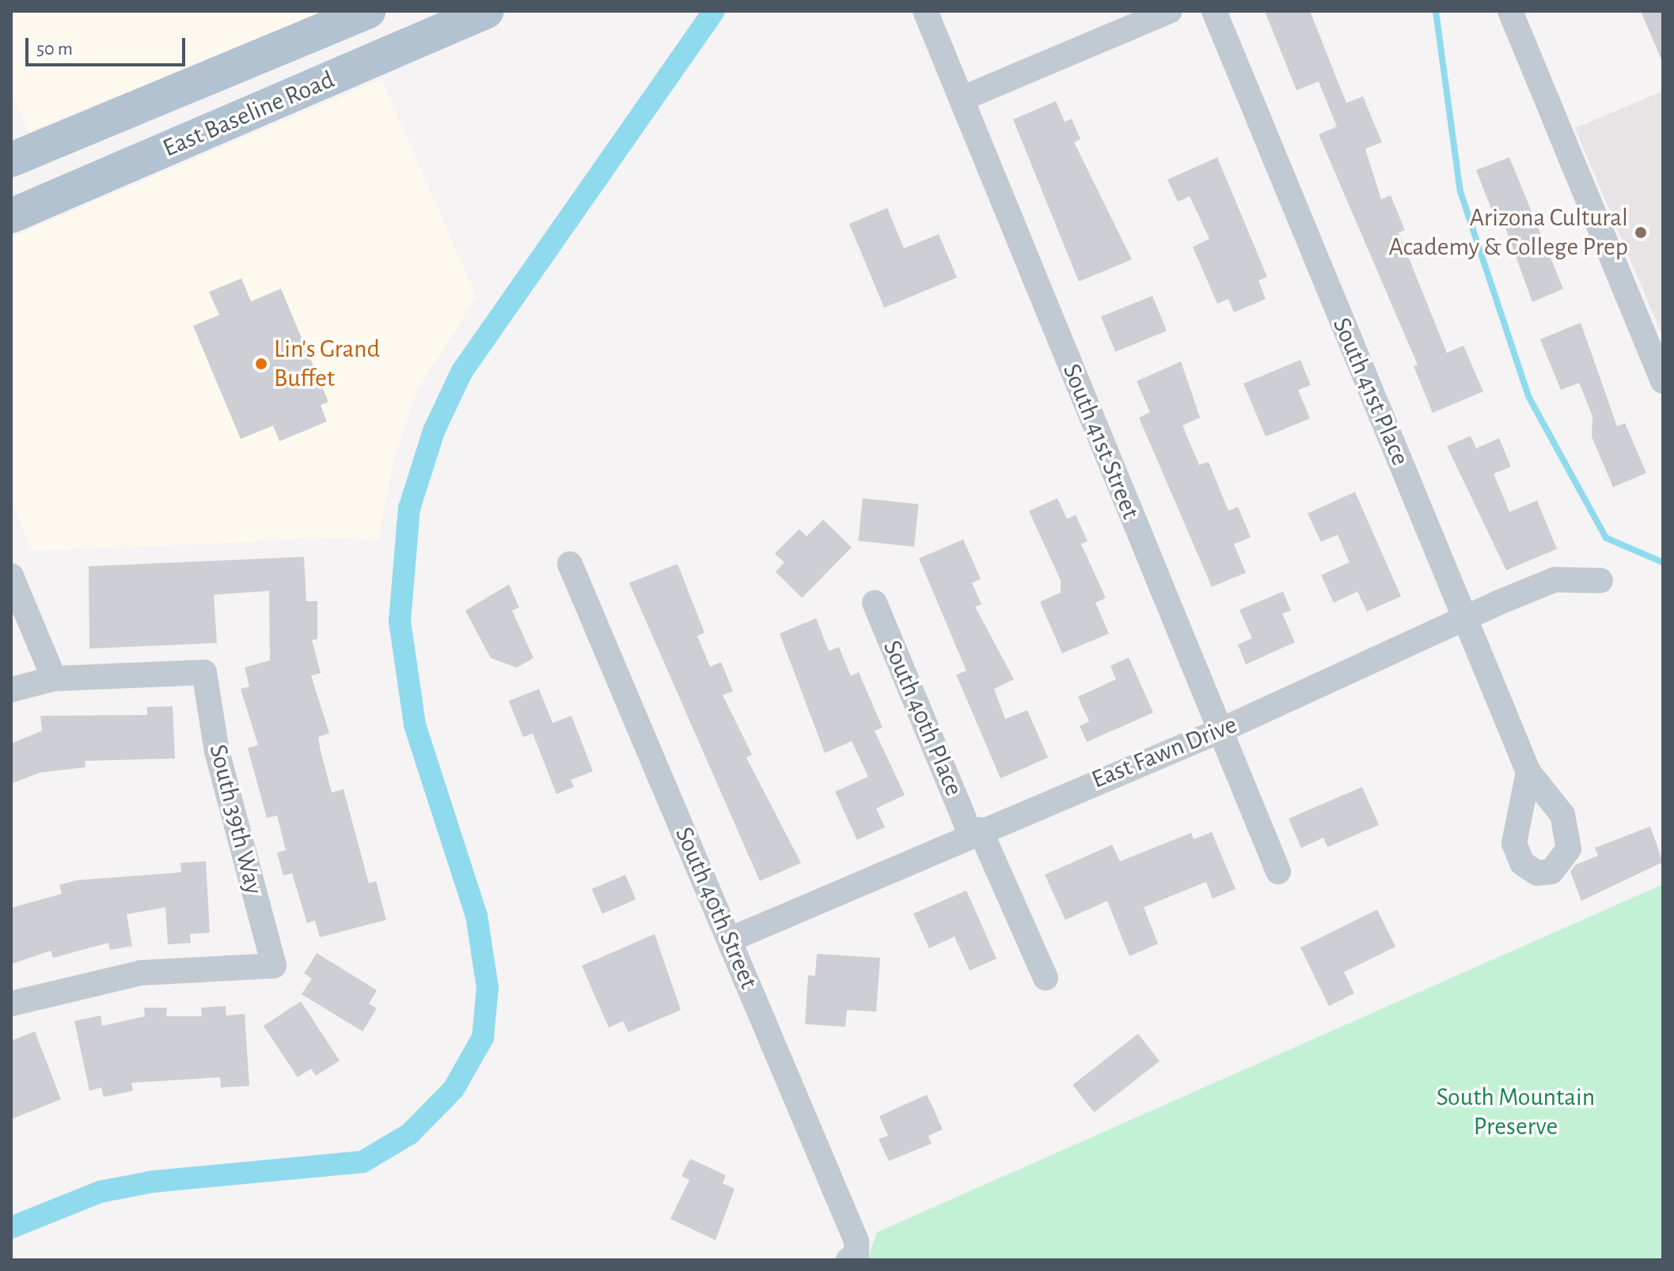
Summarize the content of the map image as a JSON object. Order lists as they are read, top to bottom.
{
  "streets": {
    "main road": ["East Baseline Road"],
    "street": [
      "South 41st Place",
      "South 41st Street",
      "South 40th Place",
      "East Fawn Drive",
      "South 39th Way",
      "South 40th Street"
    ]
  },
  "crossings": [
    ["South 41st Place", "East Fawn Drive"],
    ["South 41st Street", "East Fawn Drive"],
    ["South 40th Place", "East Fawn Drive"],
    ["East Fawn Drive", "South 40th Street"]
  ],
  "parks": ["South Mountain Preserve"],
  "places": ["Arizona Cultural Academy & College Prep", "Lin's Grand Buffet"],
  "scale_bar": "50 m"
}
